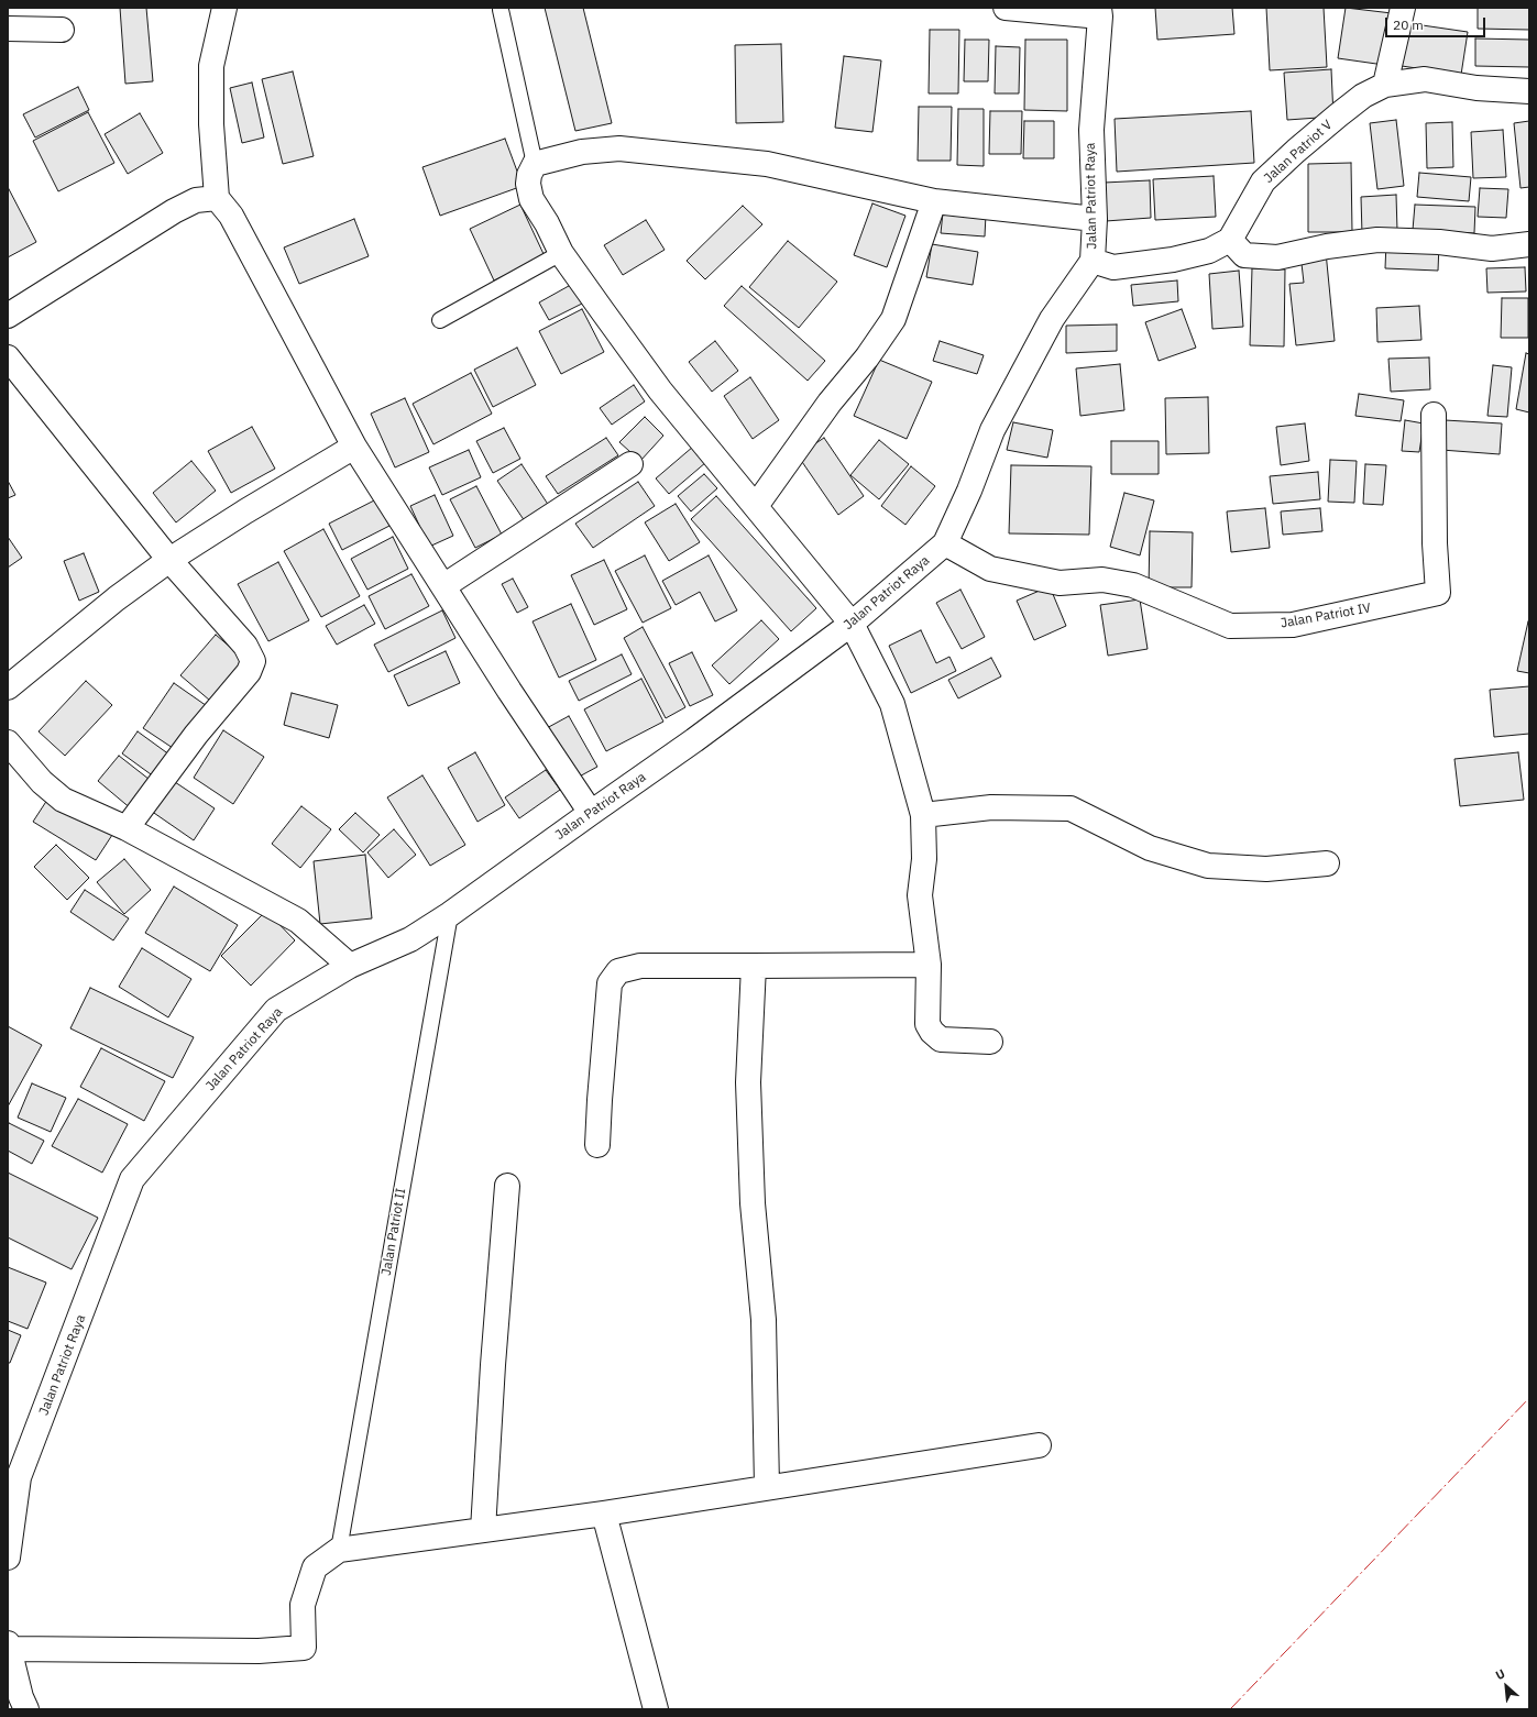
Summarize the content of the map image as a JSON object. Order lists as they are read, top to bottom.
{
  "streets": {
    "street": ["Jalan Patriot V", "Jalan Patriot Raya", "Jalan Patriot IV"],
    "lane": ["Jalan Patriot II"]
  },
  "crossings": [
    ["Jalan Patriot Raya", "Jalan Patriot IV"],
    ["Jalan Patriot Raya", "Jalan Patriot II"]
  ],
  "scale_bar": "20 m",
  "north": "top left"
}
